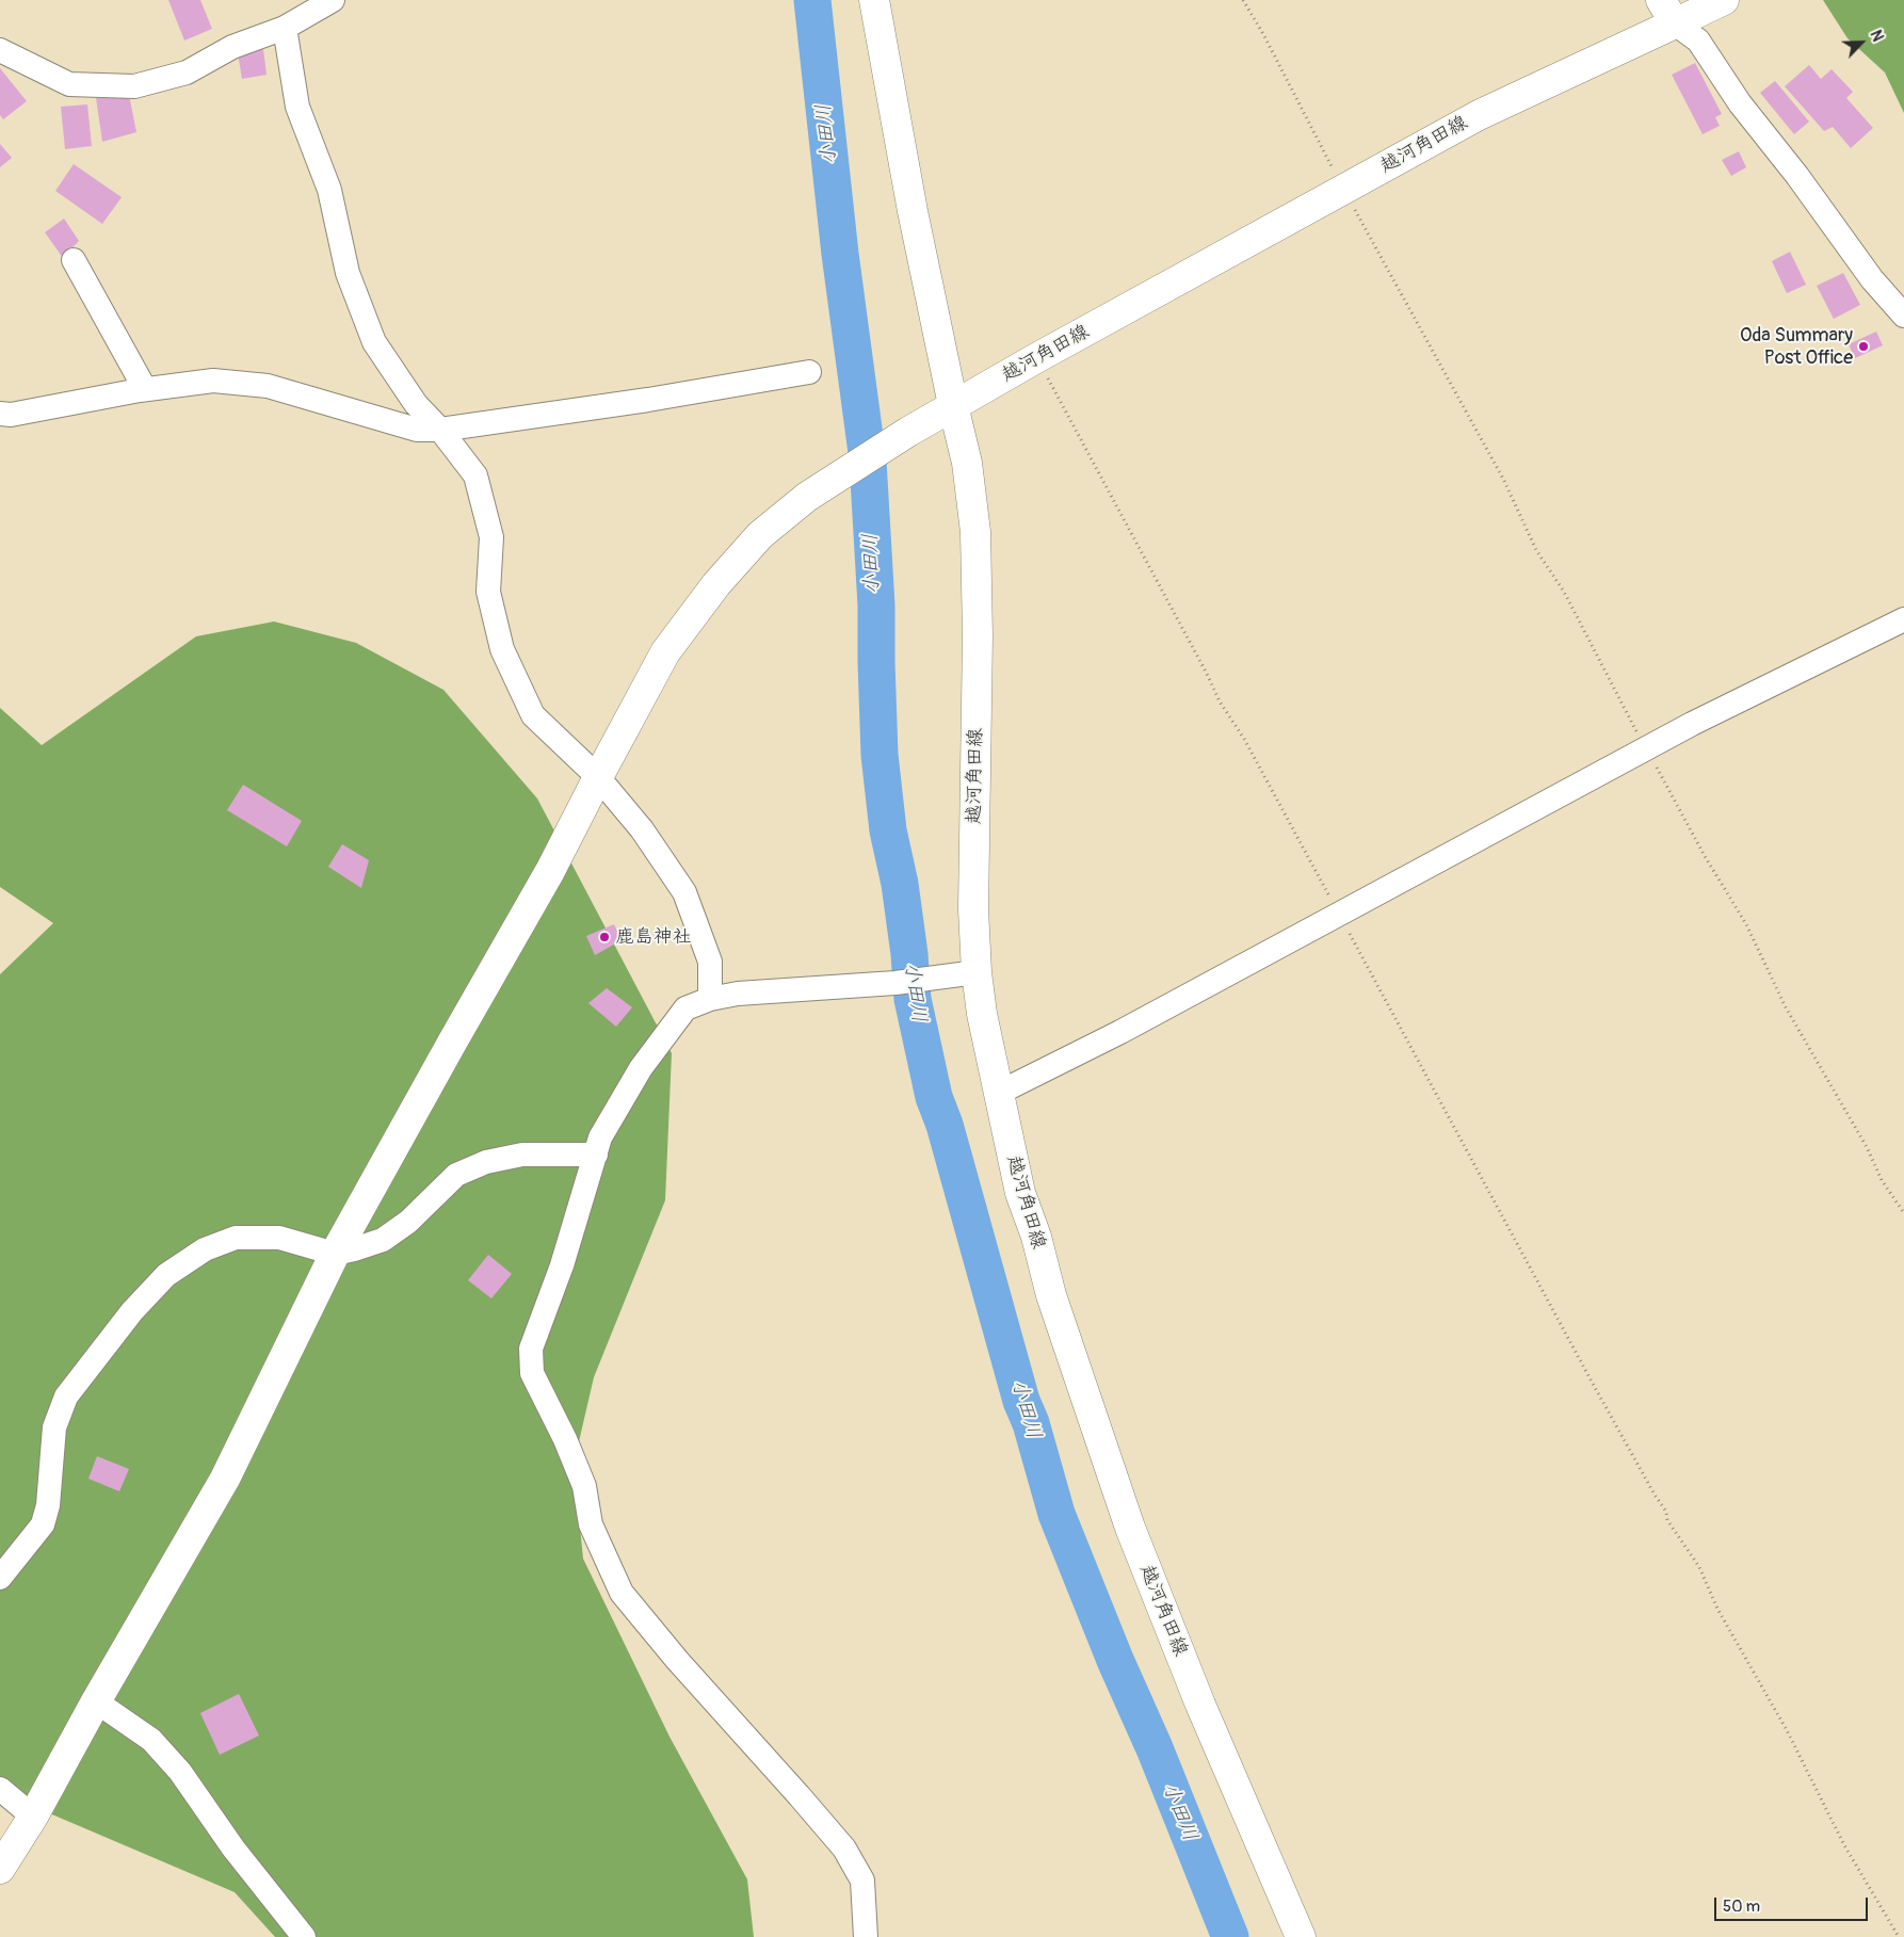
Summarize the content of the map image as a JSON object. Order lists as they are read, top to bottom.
{
  "streets": {
    "main road": ["越河角田線"]
  },
  "water": ["小田川"],
  "places": ["Oda Summary Post Office", "鹿島神社"],
  "scale_bar": "50 m",
  "north": "top right"
}
